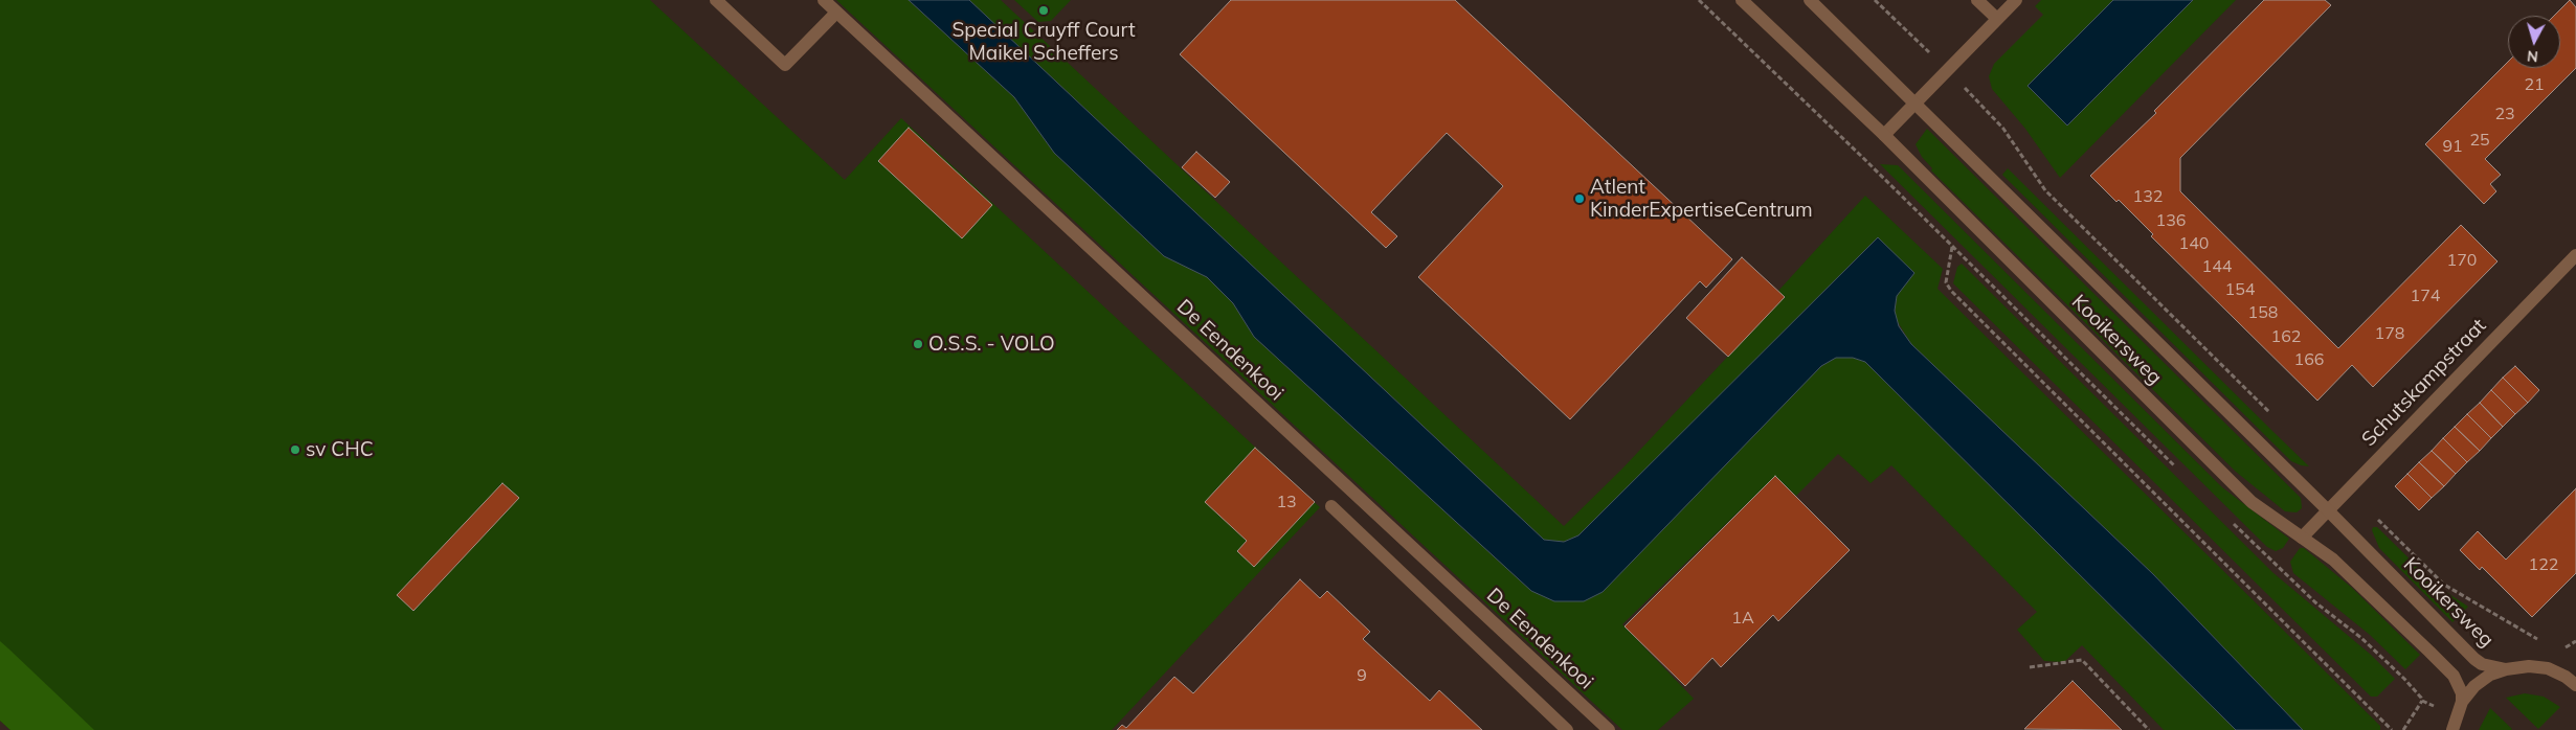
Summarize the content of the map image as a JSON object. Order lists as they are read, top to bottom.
{
  "streets": {
    "street": ["Kooikersweg", "De Eendenkooi", "Schutskampstraat"]
  },
  "crossings": [
    ["Kooikersweg", "Schutskampstraat"]
  ],
  "places": [
    "Special Cruyff Court Maikel Scheffers",
    "Atlent KinderExpertiseCentrum",
    "O.S.S. - VOLO",
    "sv CHC"
  ],
  "house_numbers": [
    "21",
    "23",
    "25",
    "91",
    "132",
    "136",
    "140",
    "170",
    "144",
    "154",
    "174",
    "158",
    "178",
    "162",
    "166",
    "13",
    "122",
    "1A",
    "9"
  ],
  "north": "bottom"
}
